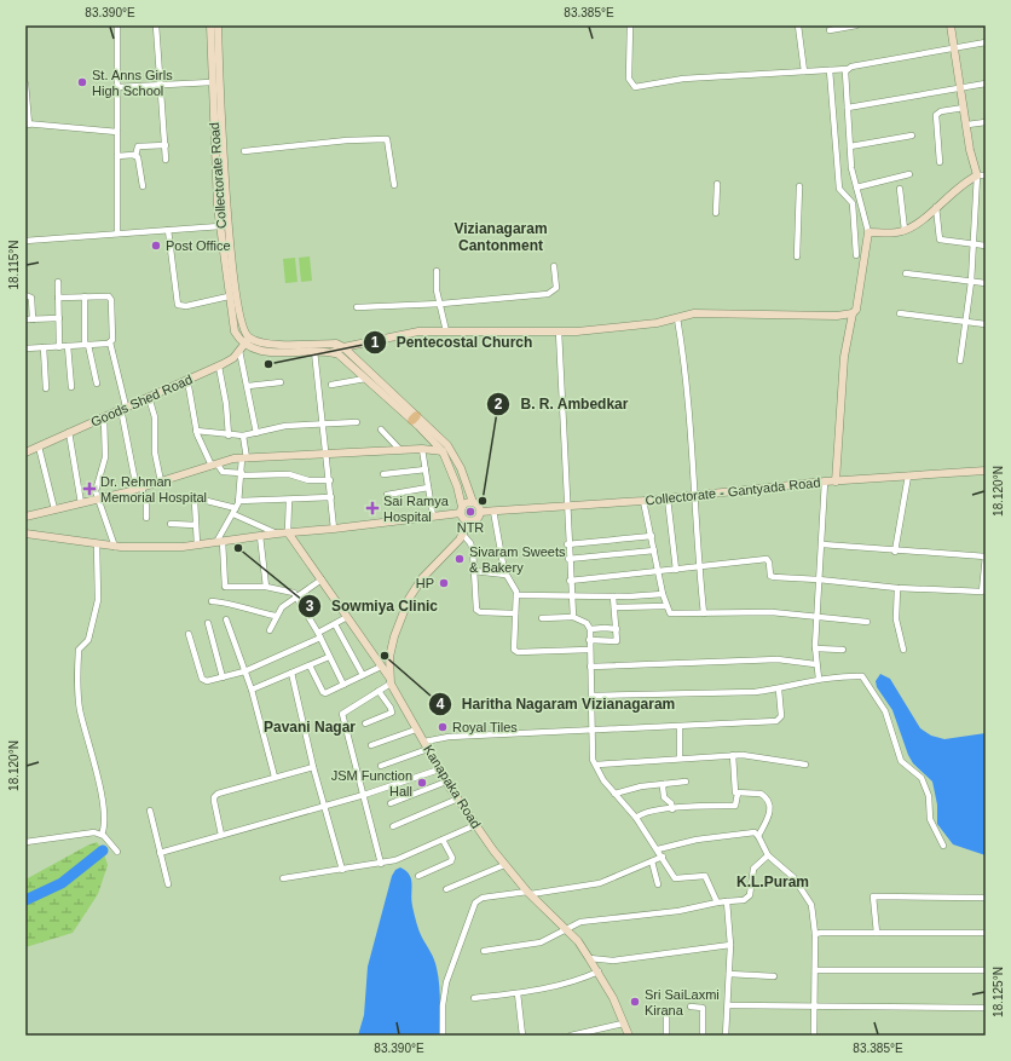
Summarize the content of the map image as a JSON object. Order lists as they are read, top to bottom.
{
  "streets": {
    "street": [
      "Collectorate Road",
      "Goods Shed Road",
      "Collectorate - Gantyada Road",
      "Kanapaka Road"
    ]
  },
  "crossings": [
    ["Collectorate Road", "Goods Shed Road"]
  ],
  "districts": ["Vizianagaram Cantonment", "Pavani Nagar", "K.L.Puram"],
  "places": {
    "other": [
      "St. Anns Girls High School",
      "Post Office",
      "Pentecostal Church",
      "B. R. Ambedkar",
      "NTR",
      "Sowmiya Clinic",
      "Sivaram Sweets & Bakery",
      "HP",
      "Haritha Nagaram Vizianagaram",
      "Royal Tiles",
      "JSM Function Hall",
      "Sri SaiLaxmi Kirana"
    ],
    "health": ["Dr. Rehman Memorial Hospital", "Sai Ramya Hospital"]
  },
  "coordinates": [
    "83.390°E",
    "83.385°E",
    "18.115°N",
    "18.120°N",
    "18.125°N"
  ]
}
